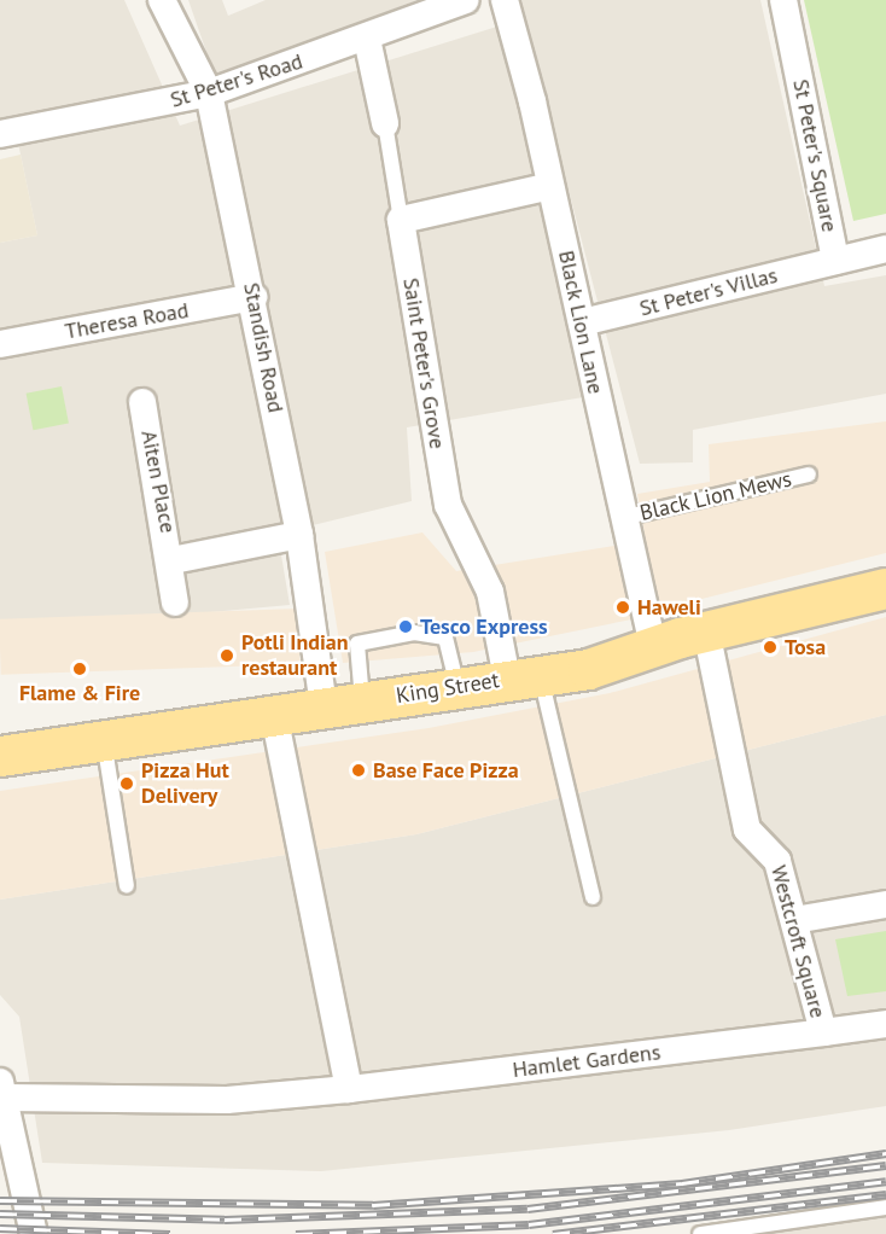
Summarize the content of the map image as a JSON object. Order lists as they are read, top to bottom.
{
  "streets": {
    "main road": ["King Street"],
    "street": [
      "St Peter's Road",
      "St Peter's Square",
      "St Peter's Villas",
      "Theresa Road",
      "Black Lion Lane",
      "Standish Road",
      "Saint Peter's Grove",
      "Aiten Place",
      "Westcroft Square",
      "Hamlet Gardens"
    ],
    "lane": ["Black Lion Mews"]
  },
  "crossings": [
    ["St Peter's Road", "Standish Road"],
    ["St Peter's Road", "Saint Peter's Grove"],
    ["St Peter's Square", "St Peter's Villas"],
    ["St Peter's Villas", "Black Lion Lane"],
    ["Theresa Road", "Standish Road"],
    ["Black Lion Lane", "Black Lion Mews"],
    ["Black Lion Lane", "King Street"],
    ["Standish Road", "Aiten Place"],
    ["Standish Road", "King Street"],
    ["Saint Peter's Grove", "King Street"],
    ["King Street", "Westcroft Square"],
    ["Westcroft Square", "Hamlet Gardens"]
  ],
  "places": [
    "Haweli",
    "Tesco Express",
    "Tosa",
    "Potli Indian restaurant",
    "Flame & Fire",
    "Base Face Pizza",
    "Pizza Hut Delivery"
  ]
}
